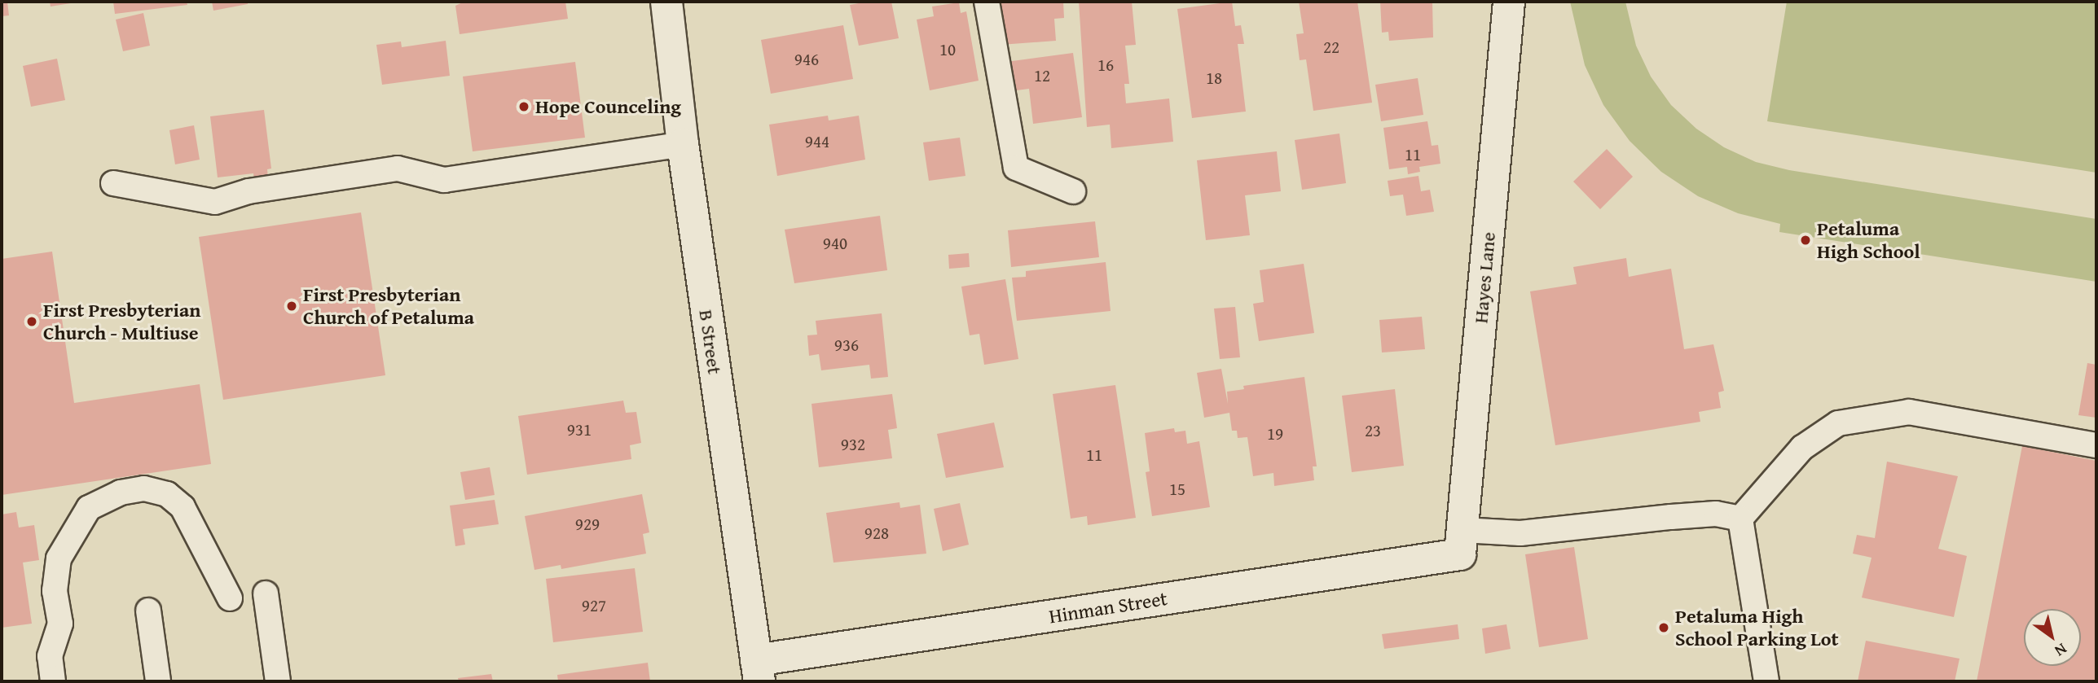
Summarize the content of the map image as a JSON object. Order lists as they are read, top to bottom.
{
  "streets": {
    "street": ["Hayes Lane", "B Street", "Hinman Street"]
  },
  "crossings": [
    ["Hayes Lane", "Hinman Street"],
    ["B Street", "Hinman Street"]
  ],
  "places": [
    "Hope Counceling",
    "Petaluma High School",
    "First Presbyterian Church of Petaluma",
    "First Presbyterian Church - Multiuse",
    "Petaluma High School Parking Lot"
  ],
  "house_numbers": [
    "22",
    "10",
    "946",
    "16",
    "12",
    "18",
    "944",
    "11",
    "940",
    "936",
    "931",
    "23",
    "19",
    "932",
    "11",
    "15",
    "929",
    "928",
    "927"
  ],
  "north": "bottom right"
}
